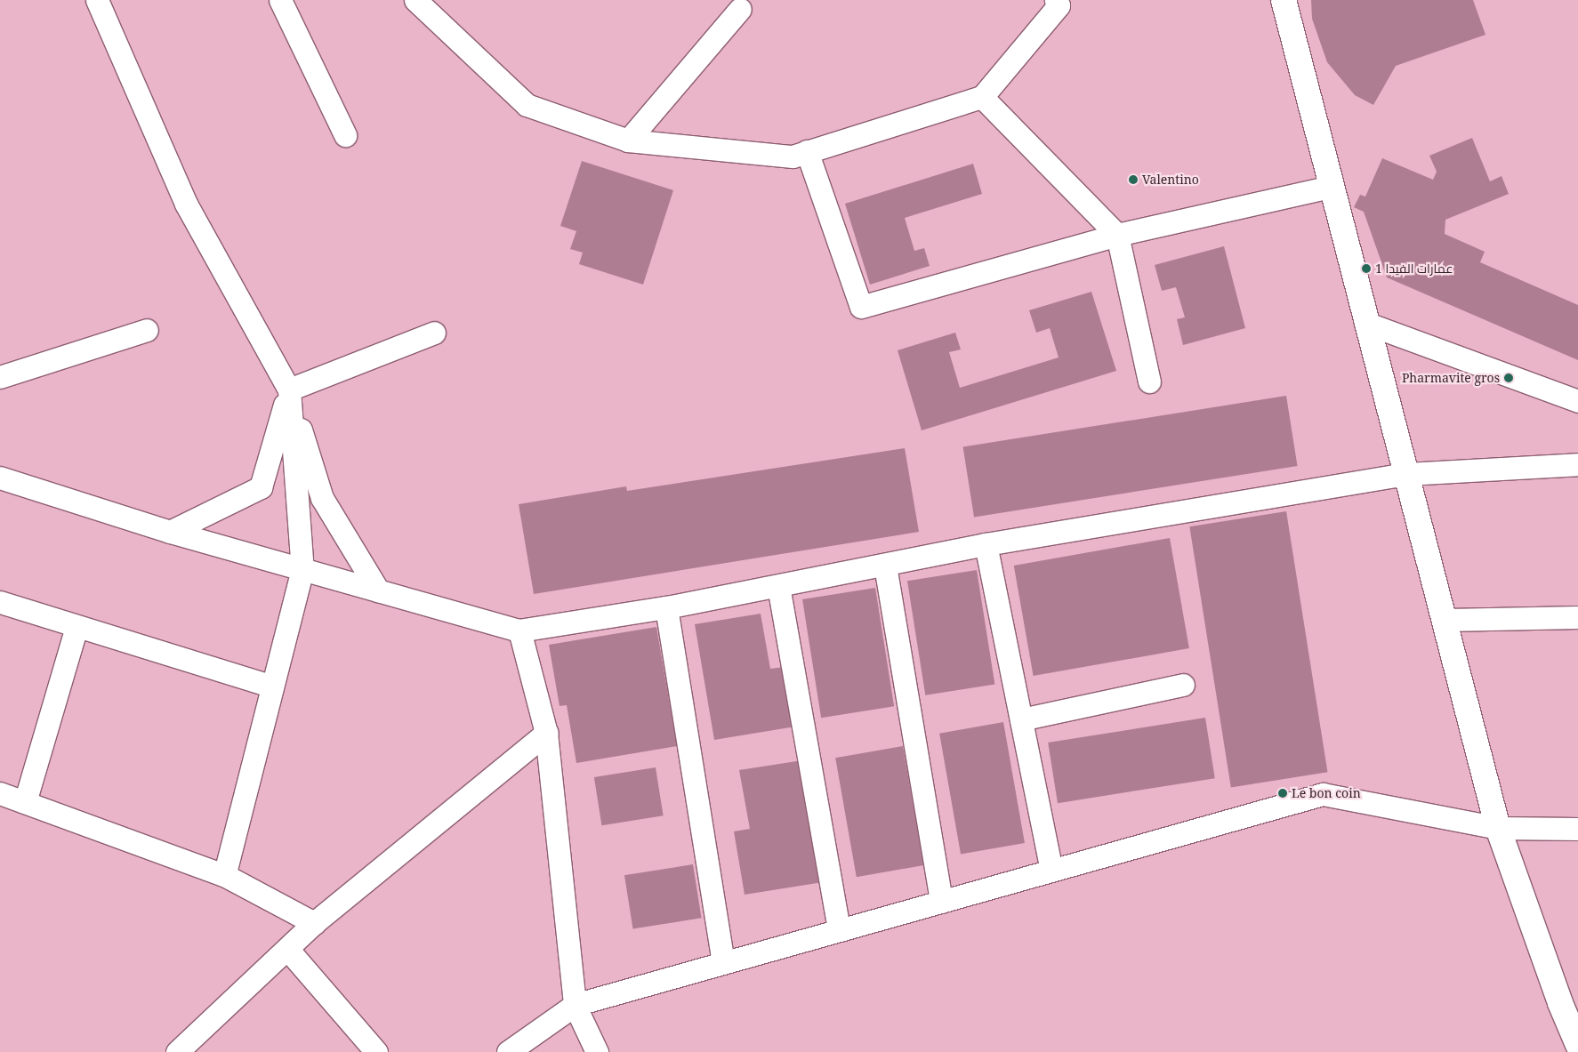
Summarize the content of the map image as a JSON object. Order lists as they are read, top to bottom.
{
  "places": [
    "Valentino",
    "عمارات الفيدا 1",
    "Pharmavite gros",
    "Le bon coin"
  ]
}
